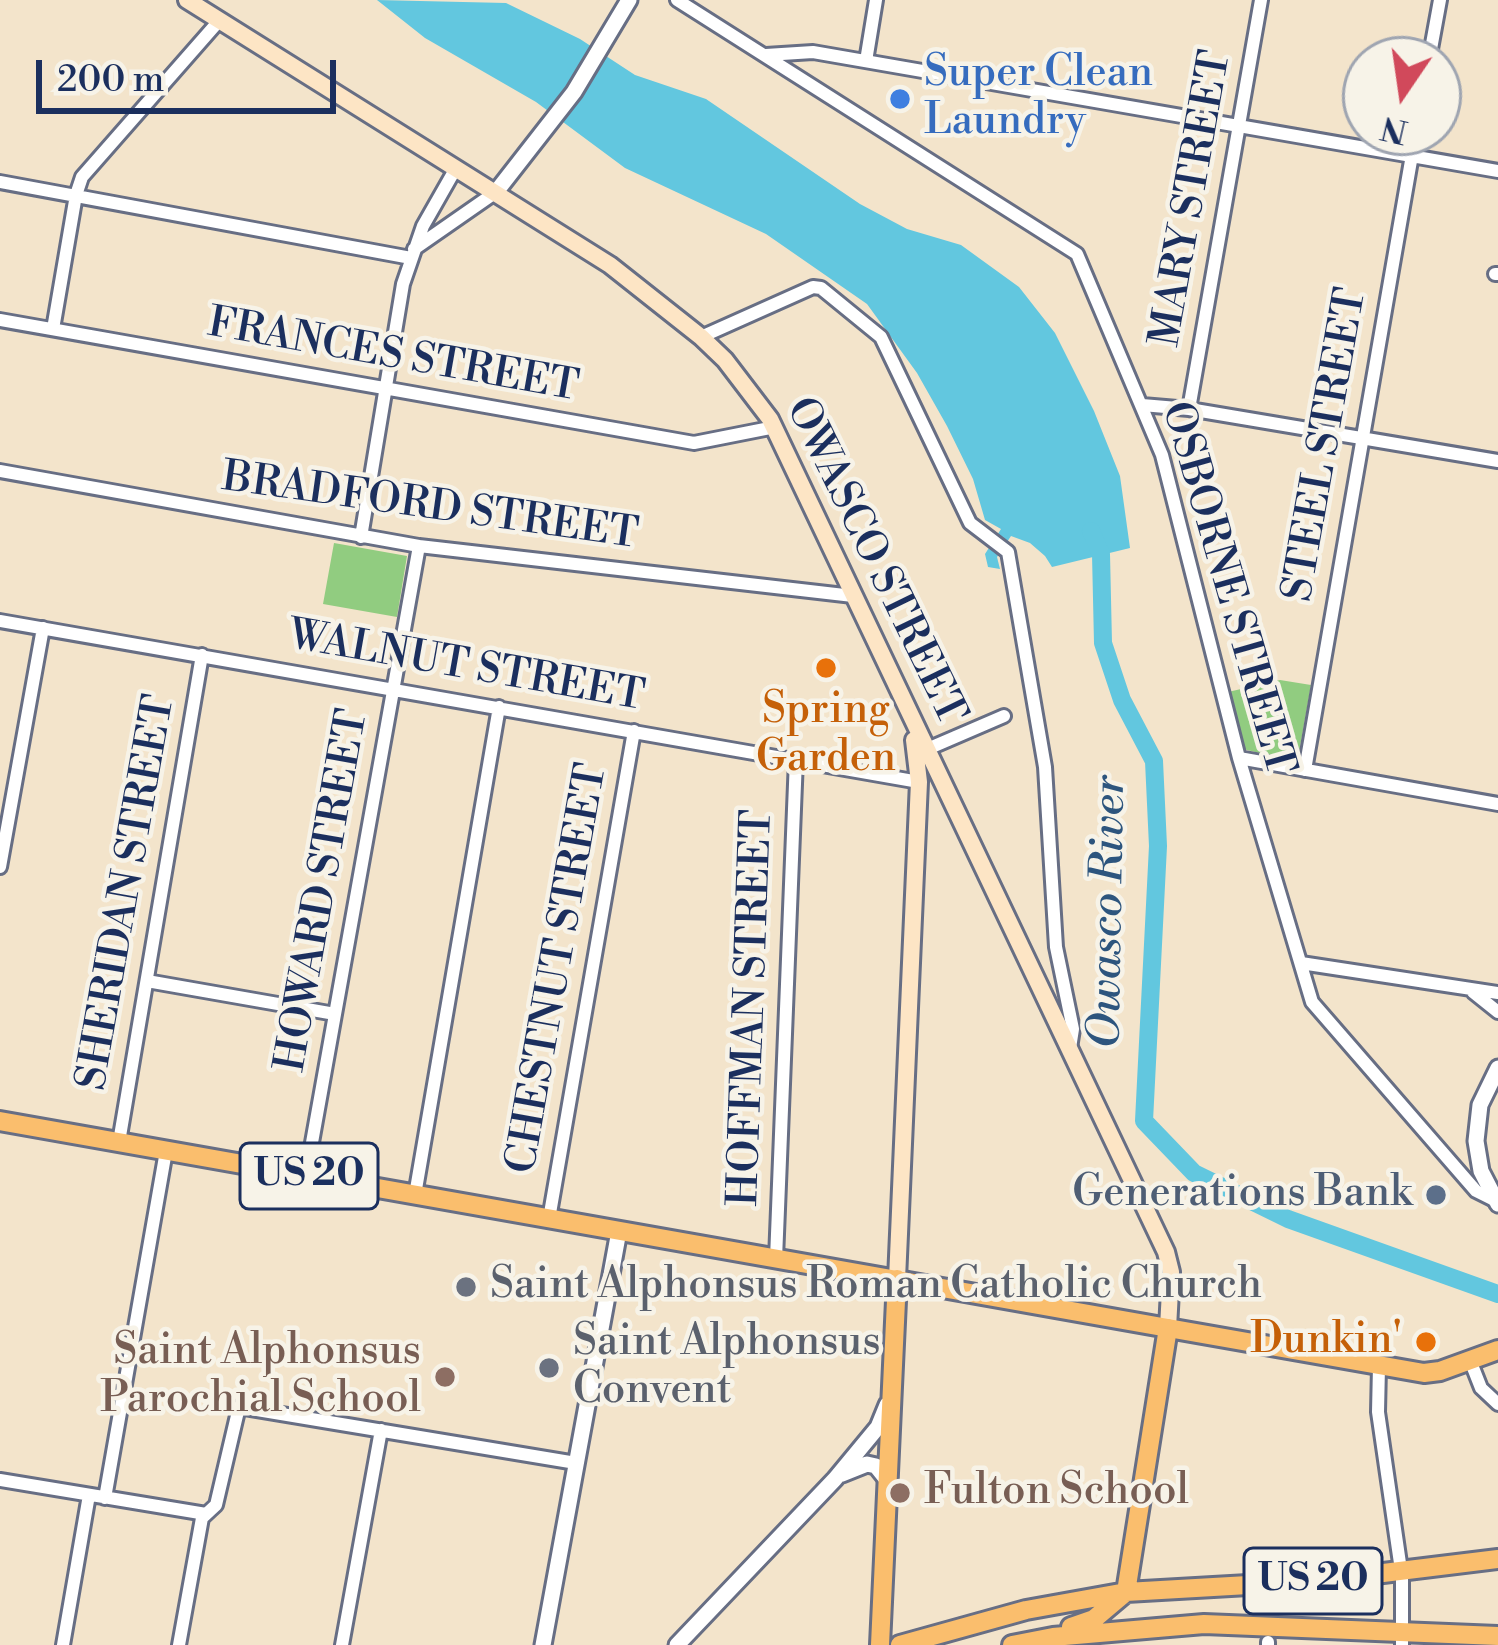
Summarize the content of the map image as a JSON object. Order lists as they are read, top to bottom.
{
  "streets": {
    "main road": ["OWASCO STREET", "US 20"],
    "street": [
      "MARY STREET",
      "FRANCES STREET",
      "STEEL STREET",
      "BRADFORD STREET",
      "OSBORNE STREET",
      "WALNUT STREET",
      "HOWARD STREET",
      "SHERIDAN STREET",
      "CHESTNUT STREET",
      "HOFFMAN STREET"
    ]
  },
  "crossings": [
    ["FRANCES STREET", "OWASCO STREET"],
    ["BRADFORD STREET", "OWASCO STREET"],
    ["BRADFORD STREET", "HOWARD STREET"],
    ["OWASCO STREET", "US 20"],
    ["WALNUT STREET", "HOWARD STREET"],
    ["WALNUT STREET", "SHERIDAN STREET"],
    ["WALNUT STREET", "CHESTNUT STREET"],
    ["WALNUT STREET", "HOFFMAN STREET"],
    ["HOWARD STREET", "US 20"],
    ["SHERIDAN STREET", "US 20"],
    ["CHESTNUT STREET", "US 20"],
    ["HOFFMAN STREET", "US 20"]
  ],
  "water": ["Owasco River"],
  "places": [
    "Super Clean Laundry",
    "Spring Garden",
    "Generations Bank",
    "Saint Alphonsus Roman Catholic Church",
    "Dunkin'",
    "Saint Alphonsus Convent",
    "Saint Alphonsus Parochial School",
    "Fulton School"
  ],
  "scale_bar": "200 m",
  "north": "bottom"
}
